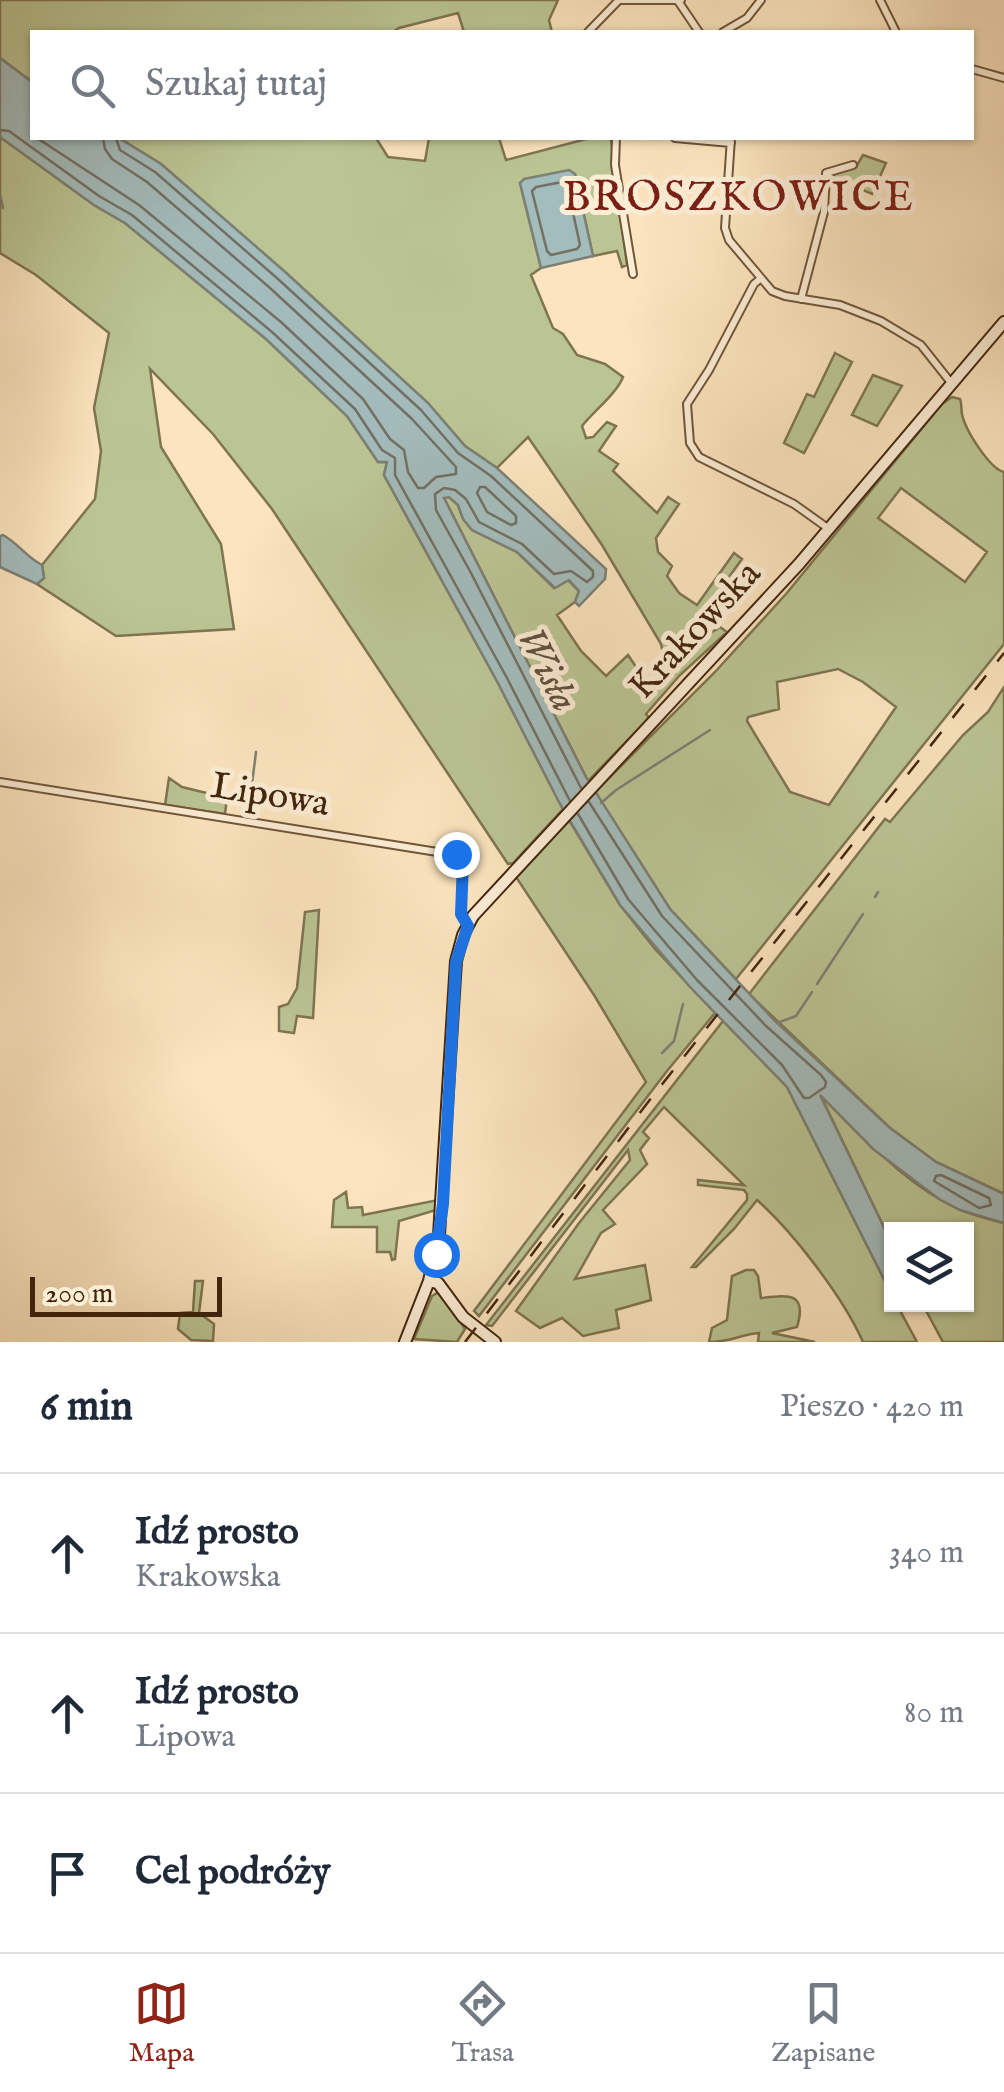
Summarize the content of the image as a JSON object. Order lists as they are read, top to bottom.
{
  "streets": {
    "street": ["Krakowska", "Lipowa"]
  },
  "crossings": [
    ["Krakowska", "Lipowa"]
  ],
  "districts": ["BROSZKOWICE"],
  "water": ["Wisła"],
  "scale_bar": "200 m",
  "page": {
    "search": "Szukaj tutaj",
    "scale": "200 m",
    "heading": ["6 min", "Pieszo · 420 m"],
    "list": [
      ["Idź prosto", "Krakowska", "340 m"],
      ["Idź prosto", "Lipowa", "80 m"],
      "Cel podróży"
    ],
    "nav": ["Mapa", "Trasa", "Zapisane"]
  }
}
